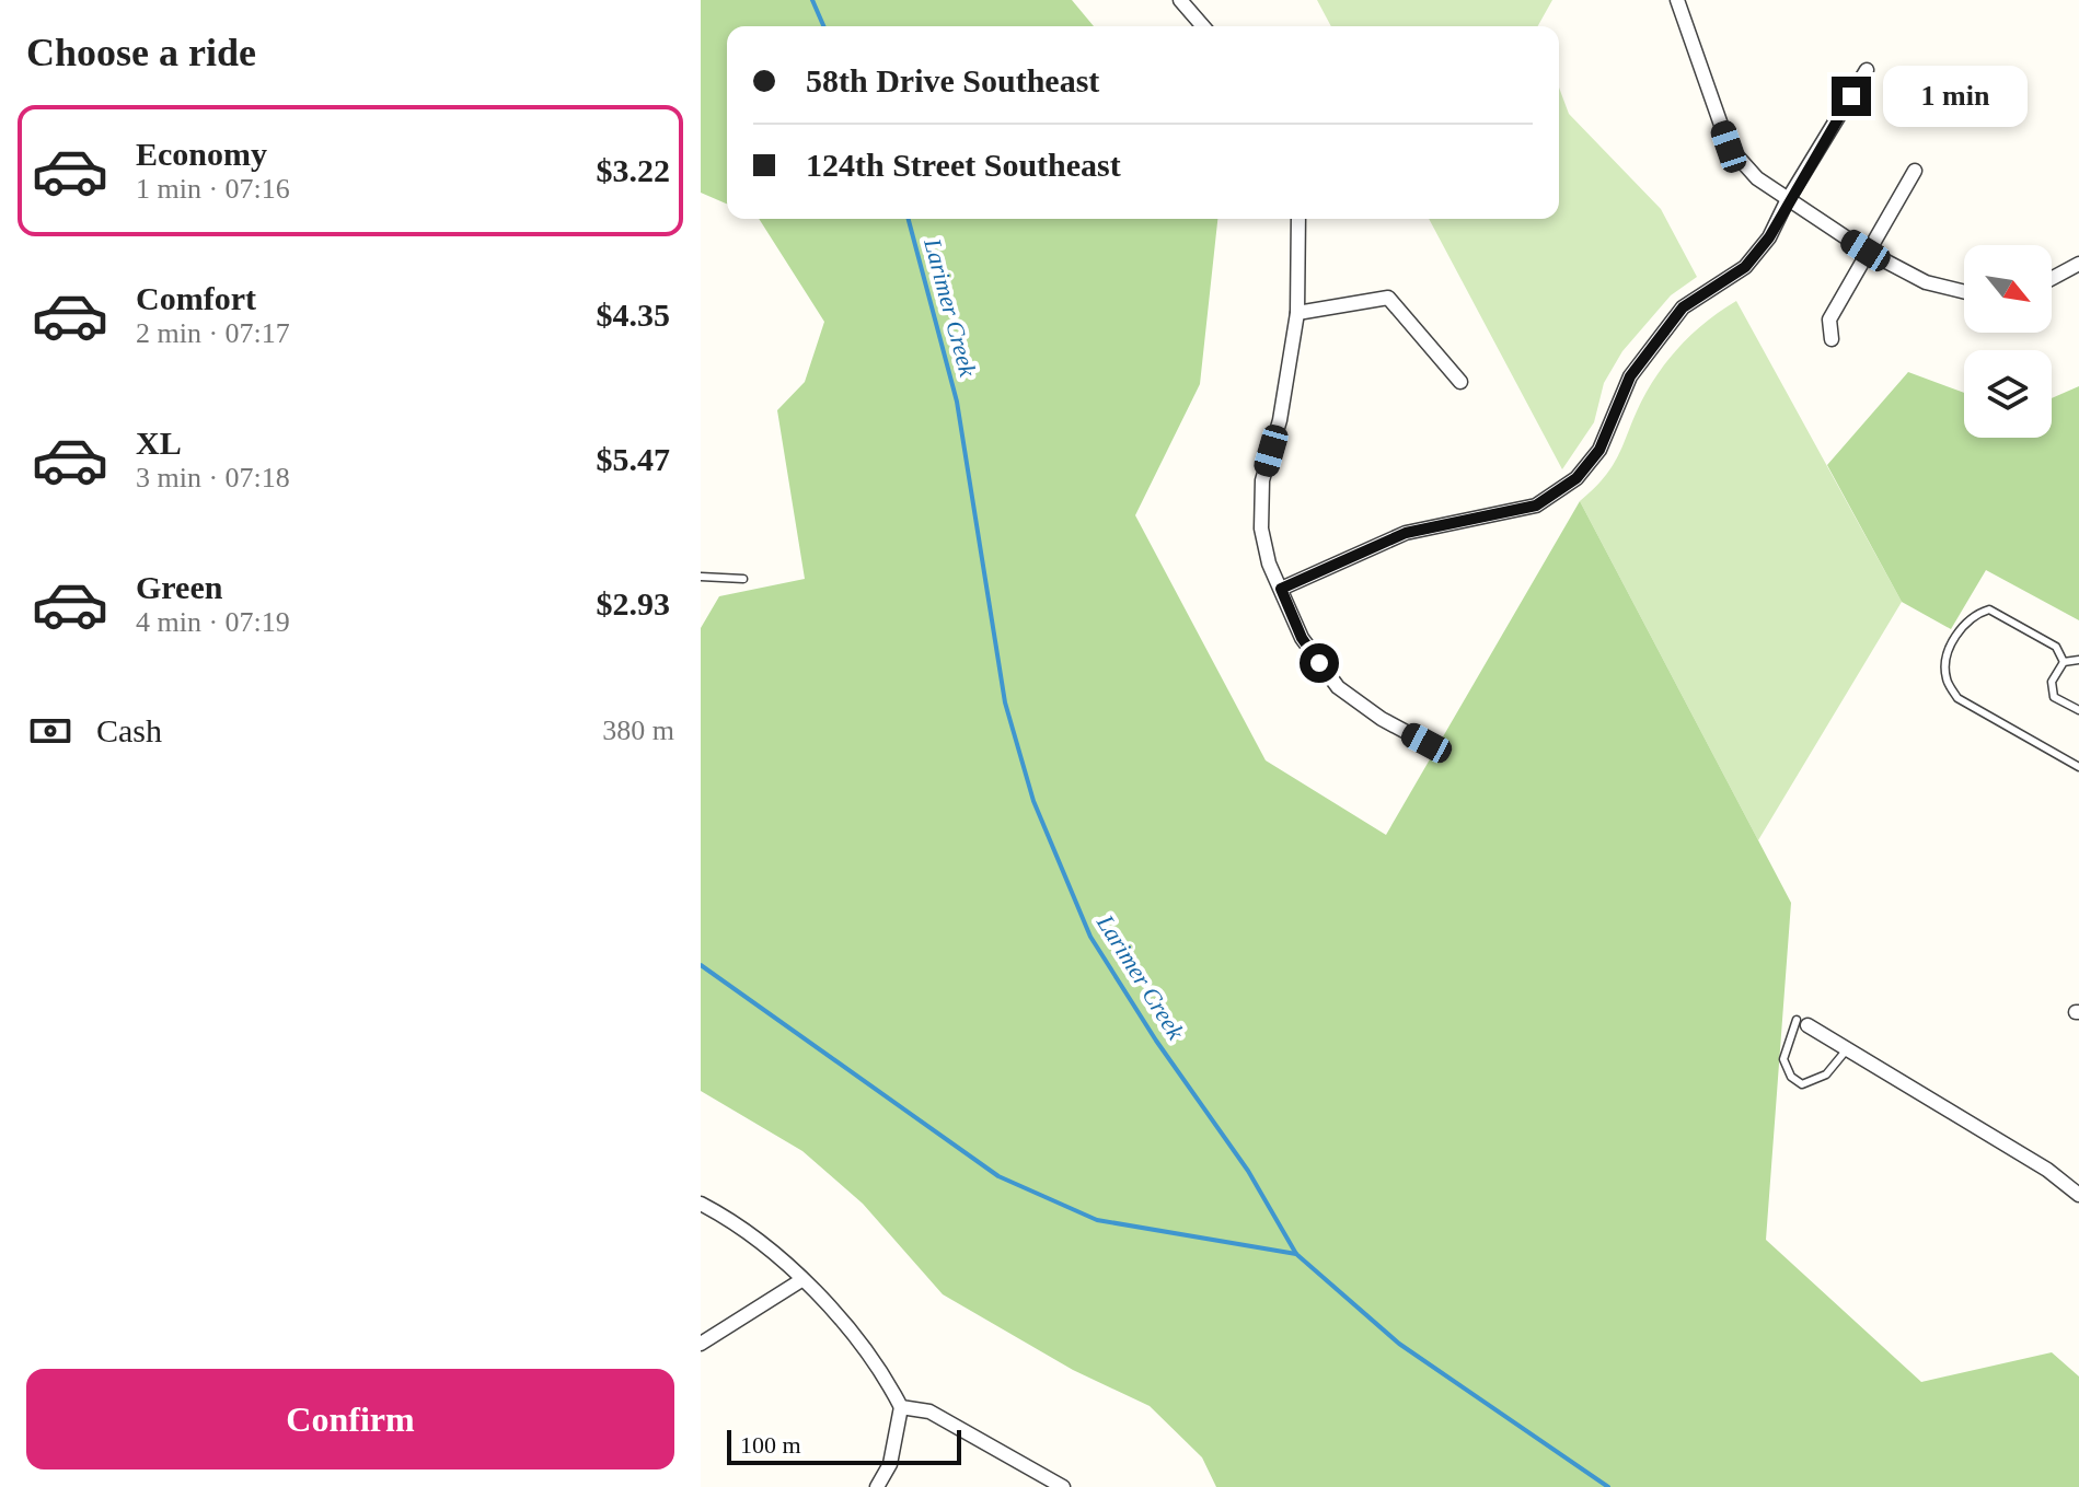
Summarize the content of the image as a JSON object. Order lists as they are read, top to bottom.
{
  "water": ["Larimer Creek"],
  "scale_bar": "100 m",
  "north": "bottom right",
  "page": {
    "heading": "Choose a ride",
    "banner": ["58th Drive Southeast", "124th Street Southeast"],
    "bubble": "1 min",
    "list": [
      {
        "name": "Economy",
        "note": "1 min · 07:16",
        "value": "$3.22"
      },
      {
        "name": "Comfort",
        "note": "2 min · 07:17",
        "value": "$4.35"
      },
      {
        "name": "XL",
        "note": "3 min · 07:18",
        "value": "$5.47"
      },
      {
        "name": "Green",
        "note": "4 min · 07:19",
        "value": "$2.93"
      }
    ],
    "pay": ["Cash", "380 m"],
    "buttons": "Confirm",
    "scale": "100 m"
  }
}
